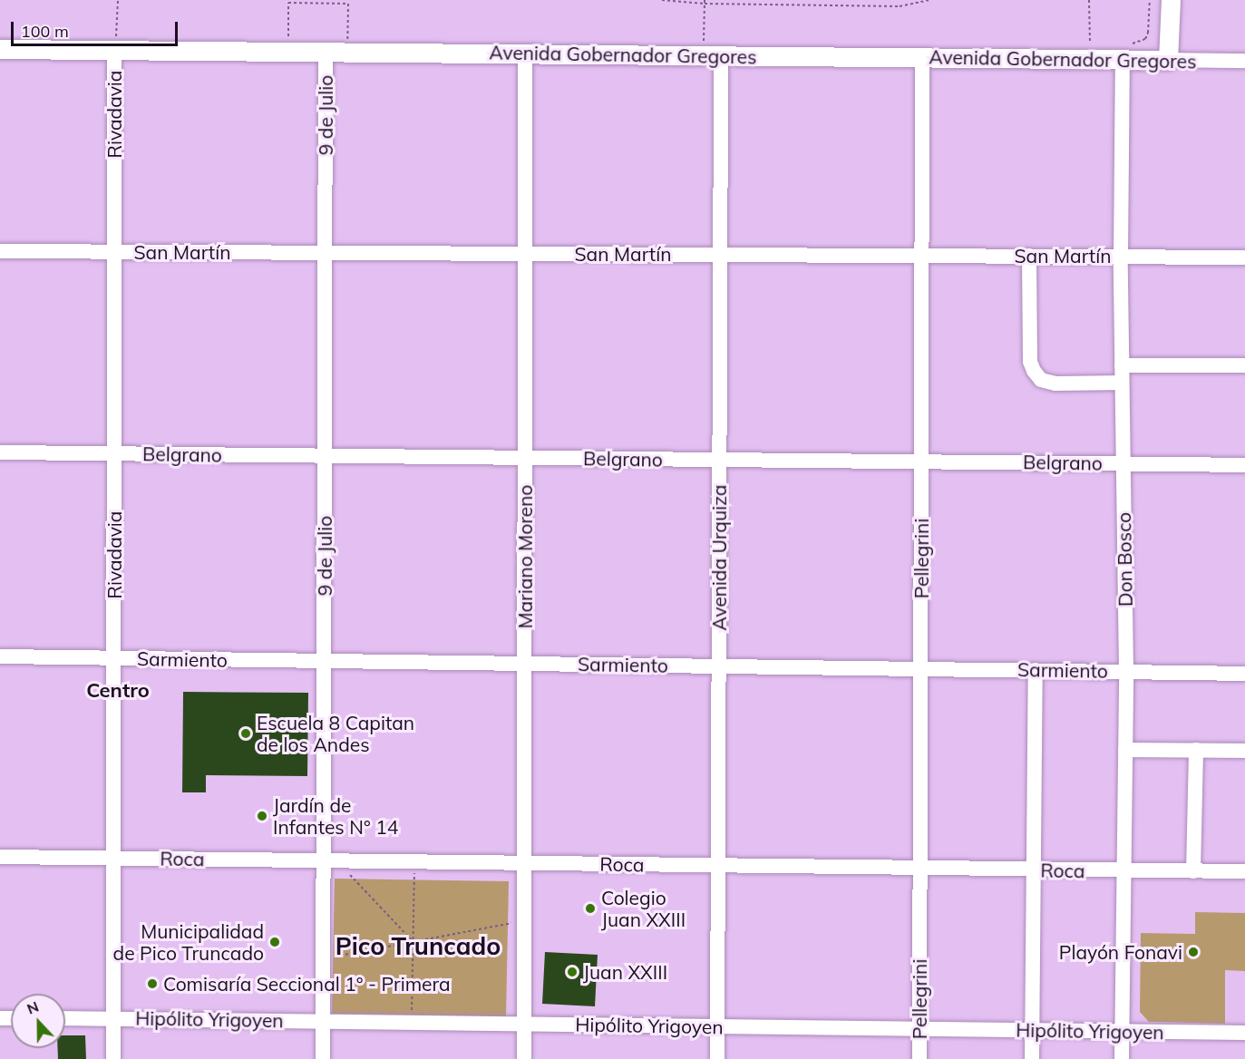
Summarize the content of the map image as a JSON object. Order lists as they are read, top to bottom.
{
  "streets": {
    "main road": ["Avenida Gobernador Gregores"],
    "street": [
      "Rivadavia",
      "9 de Julio",
      "San Martín",
      "Belgrano",
      "Mariano Moreno",
      "Avenida Urquiza",
      "Pellegrini",
      "Don Bosco",
      "Sarmiento",
      "Roca",
      "Hipólito Yrigoyen"
    ]
  },
  "crossings": [
    ["Avenida Gobernador Gregores", "Rivadavia"],
    ["Avenida Gobernador Gregores", "9 de Julio"],
    ["Avenida Gobernador Gregores", "Mariano Moreno"],
    ["Avenida Gobernador Gregores", "Avenida Urquiza"],
    ["Avenida Gobernador Gregores", "Pellegrini"],
    ["Avenida Gobernador Gregores", "Don Bosco"],
    ["Rivadavia", "San Martín"],
    ["Rivadavia", "Belgrano"],
    ["Rivadavia", "Sarmiento"],
    ["Rivadavia", "Roca"],
    ["Rivadavia", "Hipólito Yrigoyen"],
    ["9 de Julio", "San Martín"],
    ["9 de Julio", "Belgrano"],
    ["9 de Julio", "Sarmiento"],
    ["9 de Julio", "Roca"],
    ["9 de Julio", "Hipólito Yrigoyen"],
    ["San Martín", "Mariano Moreno"],
    ["San Martín", "Avenida Urquiza"],
    ["San Martín", "Pellegrini"],
    ["San Martín", "Don Bosco"],
    ["Belgrano", "Mariano Moreno"],
    ["Belgrano", "Avenida Urquiza"],
    ["Belgrano", "Pellegrini"],
    ["Belgrano", "Don Bosco"],
    ["Mariano Moreno", "Sarmiento"],
    ["Mariano Moreno", "Roca"],
    ["Mariano Moreno", "Hipólito Yrigoyen"],
    ["Avenida Urquiza", "Sarmiento"],
    ["Avenida Urquiza", "Roca"],
    ["Avenida Urquiza", "Hipólito Yrigoyen"],
    ["Pellegrini", "Sarmiento"],
    ["Pellegrini", "Roca"],
    ["Pellegrini", "Hipólito Yrigoyen"],
    ["Don Bosco", "Sarmiento"],
    ["Don Bosco", "Roca"],
    ["Don Bosco", "Hipólito Yrigoyen"]
  ],
  "districts": ["Centro", "Pico Truncado"],
  "places": [
    "Escuela 8 Capitan de los Andes",
    "Jardín de Infantes N° 14",
    "Colegio Juan XXIII",
    "Municipalidad de Pico Truncado",
    "Playón Fonavi",
    "Juan XXIII",
    "Comisaría Seccional 1° - Primera"
  ],
  "scale_bar": "100 m",
  "north": "top"
}
